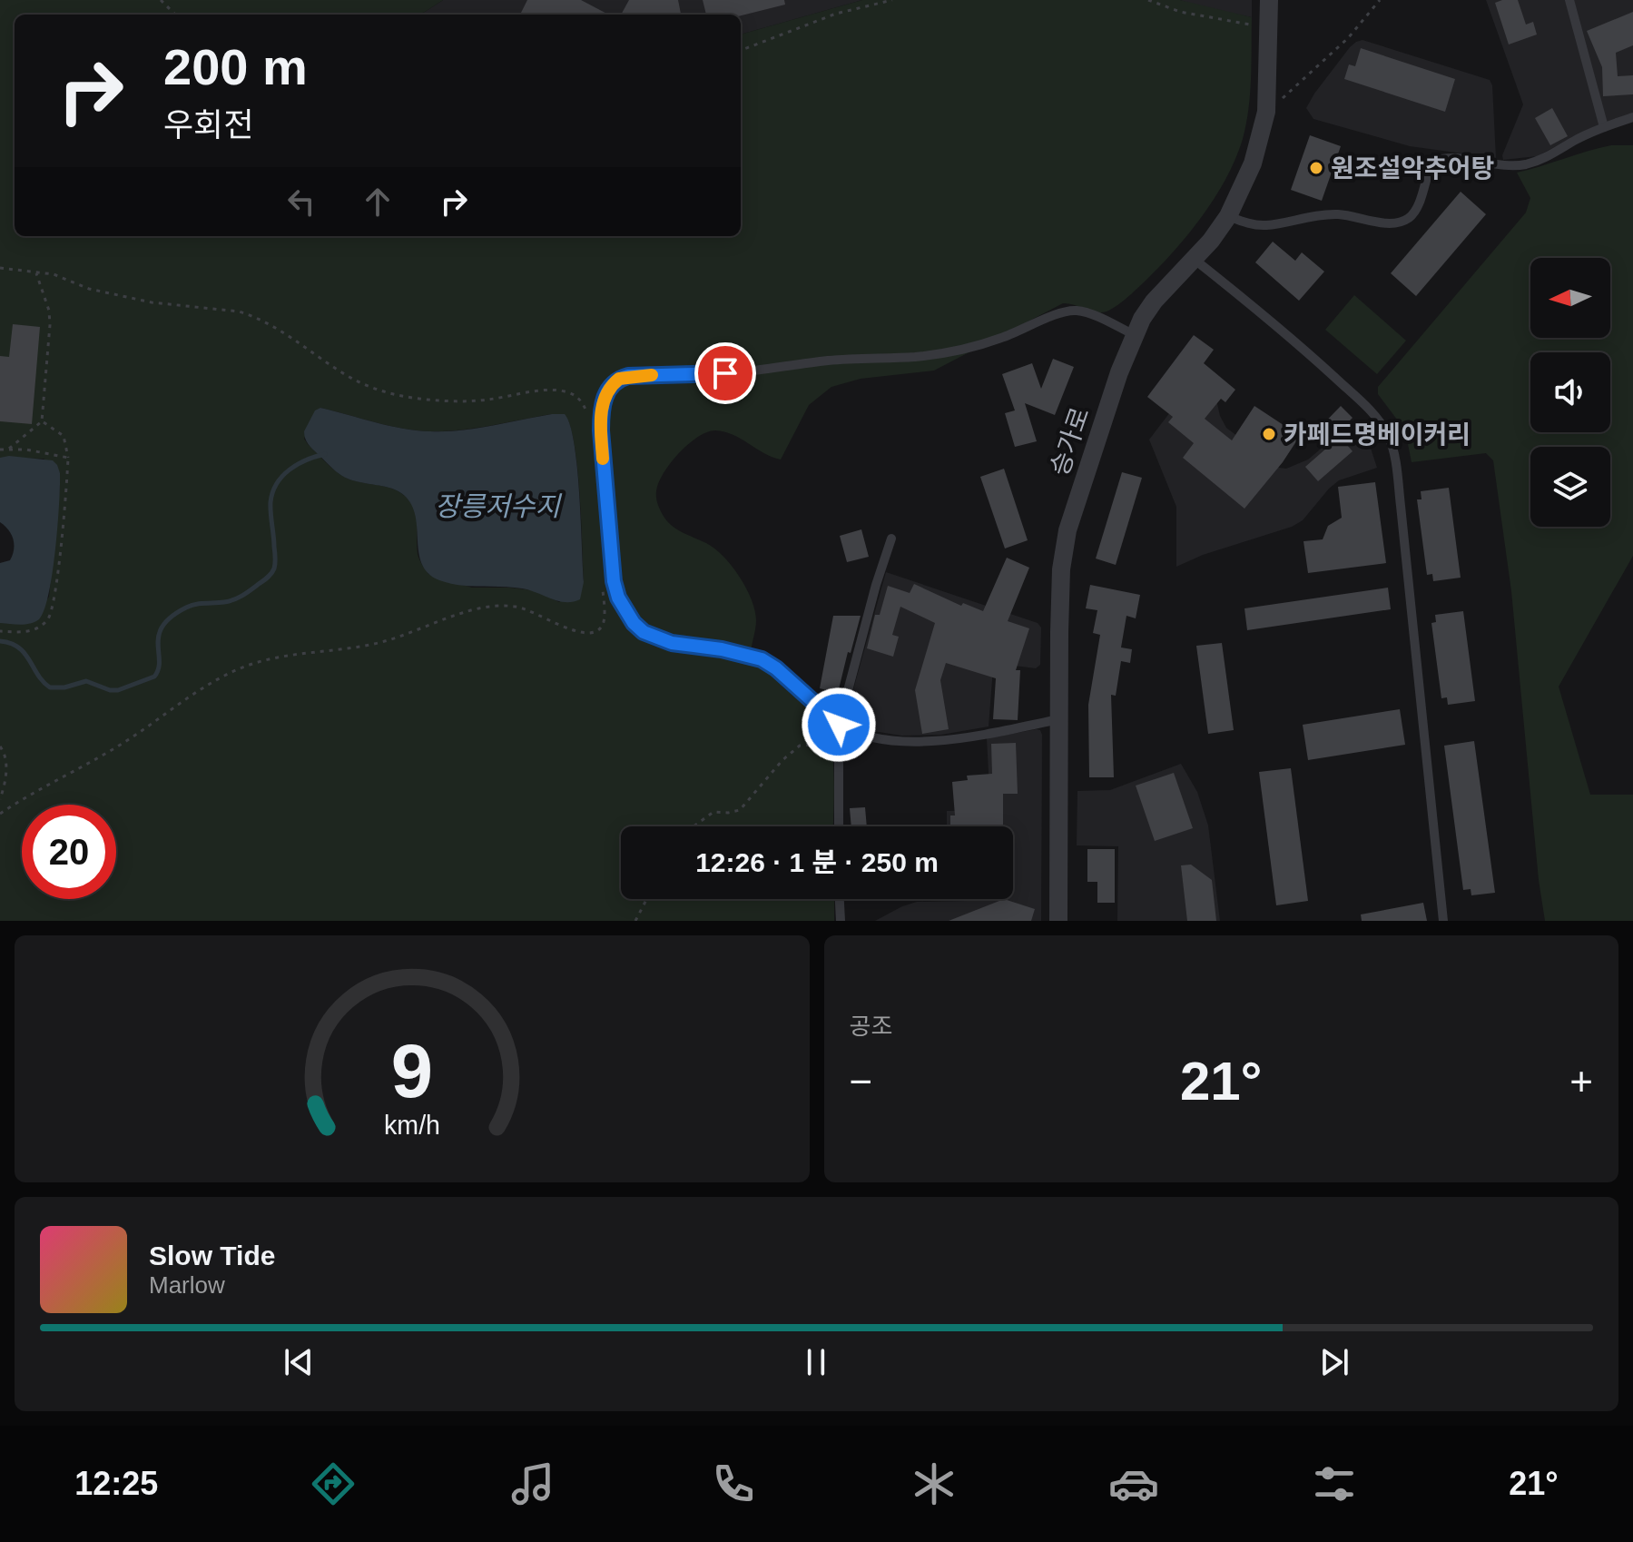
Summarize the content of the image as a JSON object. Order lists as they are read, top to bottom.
{
  "streets": {
    "street": ["승가로"]
  },
  "water": ["장릉저수지"],
  "places": ["원조설악추어탕", "카페드명베이커리"],
  "north": "left",
  "page": {
    "turn": ["200 m", "우회전"],
    "limit": "20",
    "trip": "12:26 · 1 분 · 250 m",
    "tile": "공조",
    "heat": ["−", "21°", "+"],
    "song": ["Slow Tide", "Marlow"],
    "tabs": ["12:25", "21°"],
    "gauge": ["9", "km/h"]
  }
}
